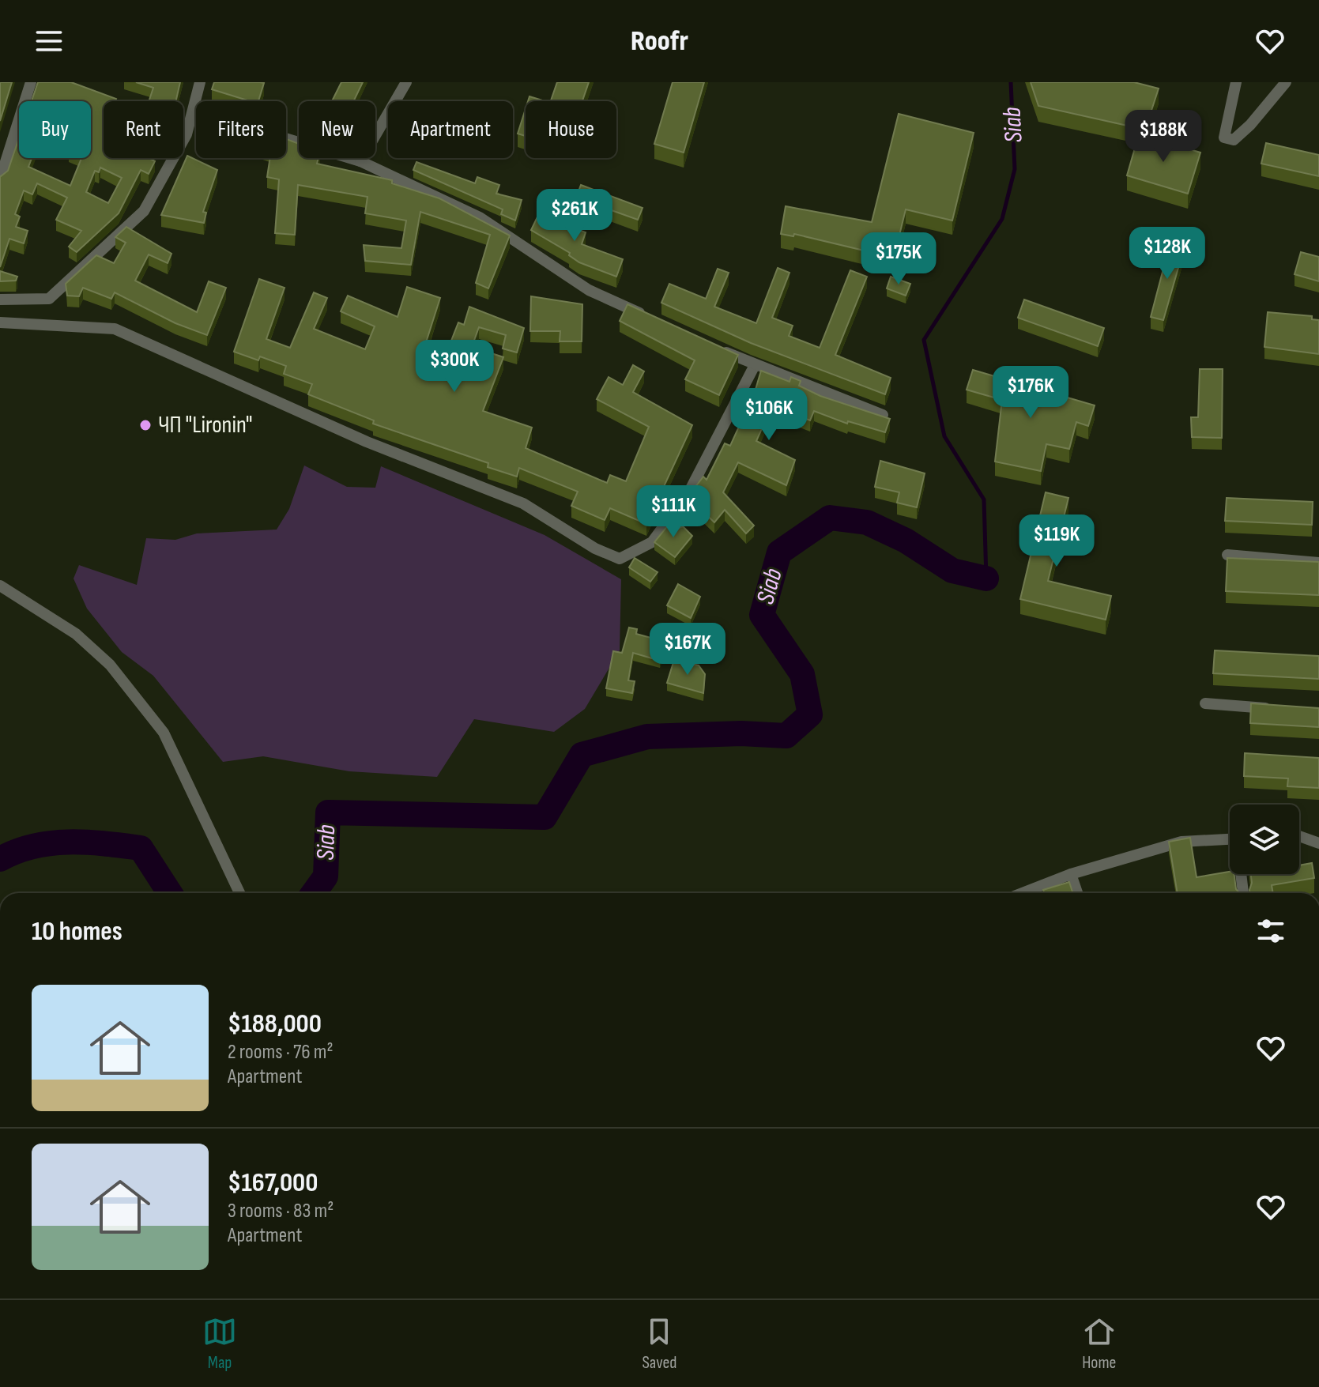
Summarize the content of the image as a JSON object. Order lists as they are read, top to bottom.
{
  "water": ["Siab"],
  "places": ["ЧП \"Lironin\""],
  "page": {
    "header": "Roofr",
    "chip": [
      "Buy",
      "Rent",
      "Filters",
      "New",
      "Apartment",
      "House"
    ],
    "price": [
      "$188K",
      "$261K",
      "$128K",
      "$175K",
      "$300K",
      "$176K",
      "$106K",
      "$111K",
      "$119K",
      "$167K"
    ],
    "heading": "10 homes",
    "list": [
      {
        "name": "$188,000",
        "note": "2 rooms · 76 m² · Apartment"
      },
      {
        "name": "$167,000",
        "note": "3 rooms · 83 m² · Apartment"
      }
    ],
    "tabs": ["Map", "Saved", "Home"]
  }
}
